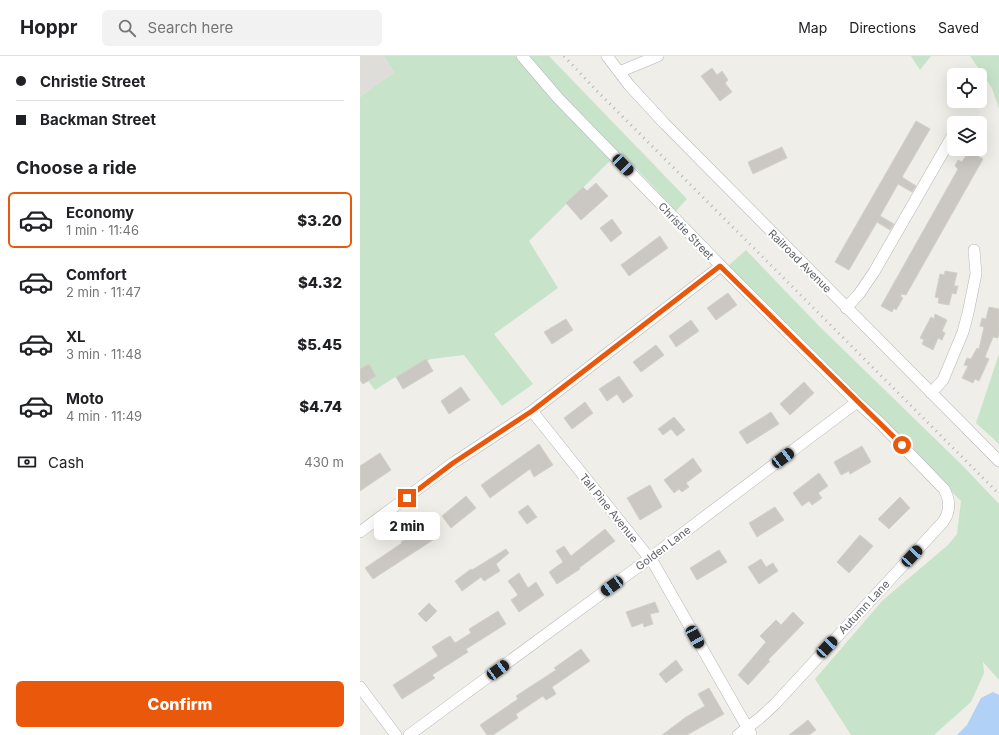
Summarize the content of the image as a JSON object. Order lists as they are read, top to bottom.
{
  "streets": {
    "street": [
      "Christie Street",
      "Railroad Avenue",
      "Tall Pine Avenue",
      "Golden Lane",
      "Autumn Lane"
    ]
  },
  "crossings": [
    ["Christie Street", "Golden Lane"],
    ["Christie Street", "Autumn Lane"],
    ["Tall Pine Avenue", "Golden Lane"],
    ["Tall Pine Avenue", "Autumn Lane"]
  ],
  "page": {
    "header": "Hoppr",
    "search": "Search here",
    "nav": ["Map", "Directions", "Saved"],
    "banner": ["Christie Street", "Backman Street"],
    "heading": "Choose a ride",
    "list": [
      {
        "name": "Economy",
        "note": "1 min · 11:46",
        "value": "$3.20"
      },
      {
        "name": "Comfort",
        "note": "2 min · 11:47",
        "value": "$4.32"
      },
      {
        "name": "XL",
        "note": "3 min · 11:48",
        "value": "$5.45"
      },
      {
        "name": "Moto",
        "note": "4 min · 11:49",
        "value": "$4.74"
      }
    ],
    "pay": ["Cash", "430 m"],
    "bubble": "2 min",
    "buttons": "Confirm"
  }
}
